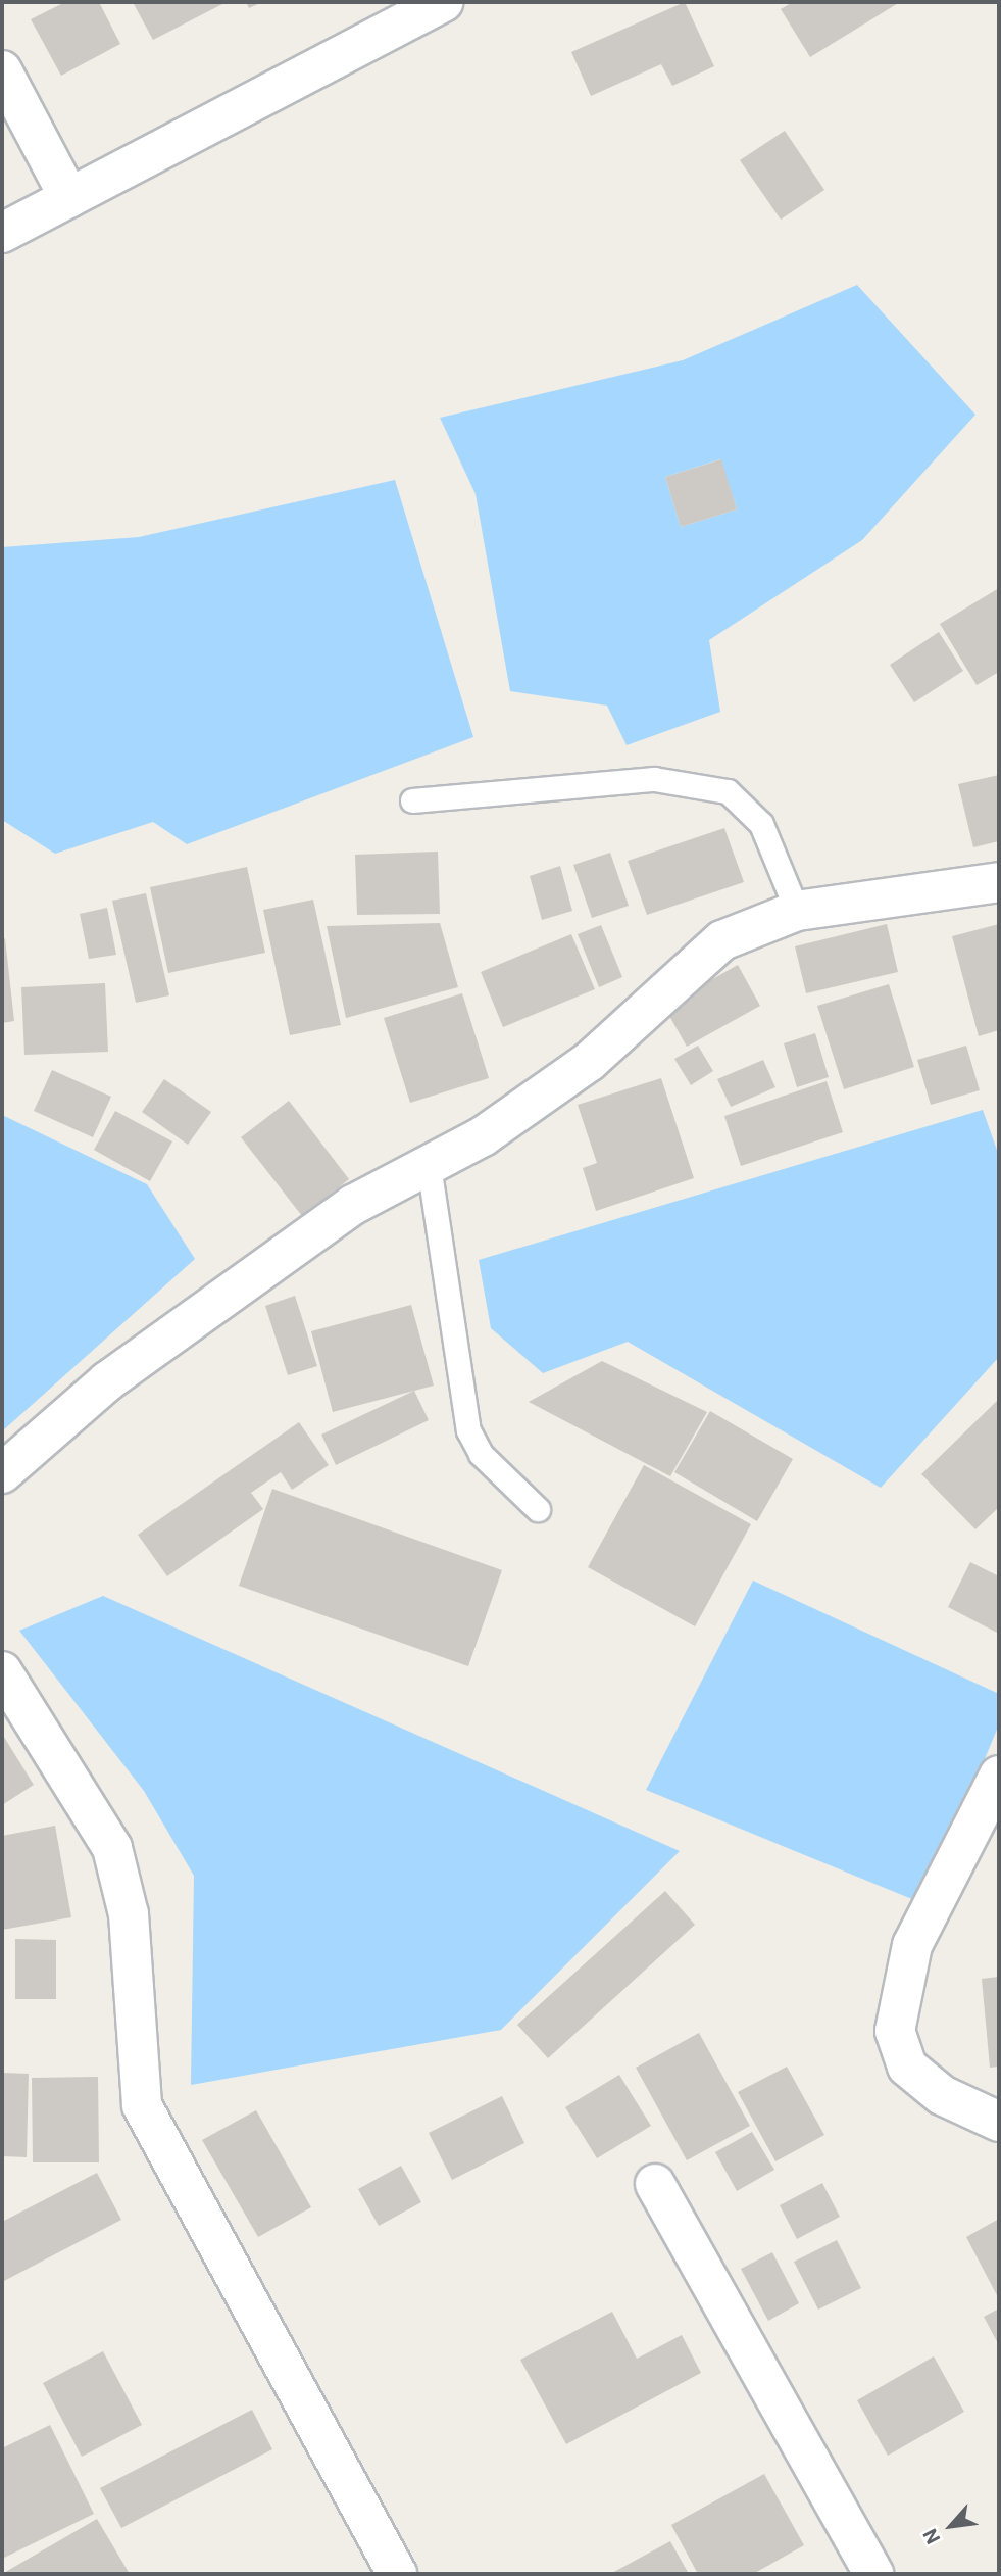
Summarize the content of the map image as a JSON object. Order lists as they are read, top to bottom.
{
  "north": "bottom left"
}
